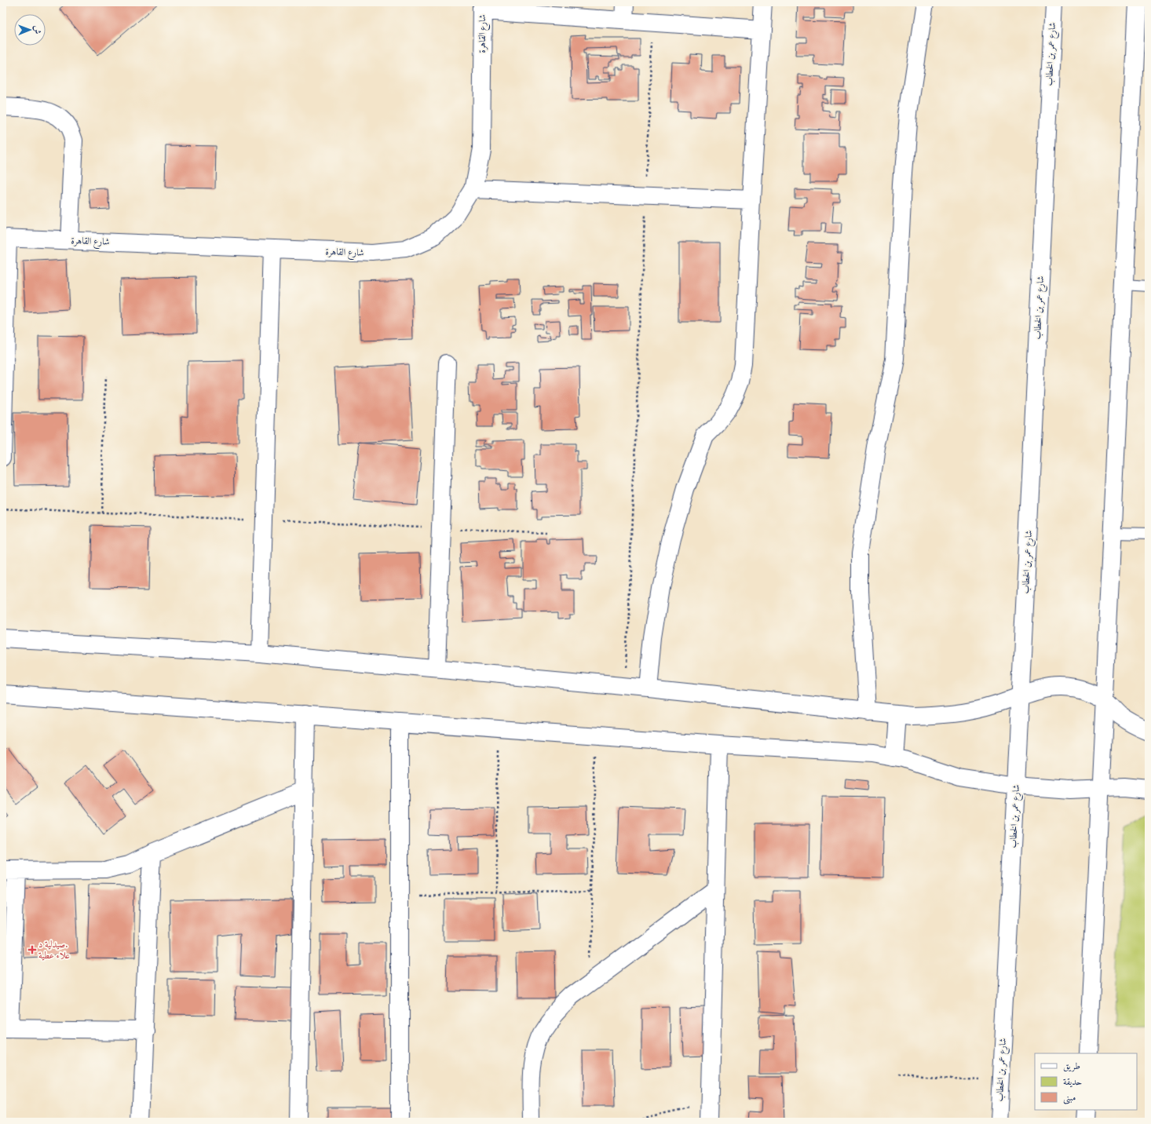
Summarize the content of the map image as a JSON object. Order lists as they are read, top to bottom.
{
  "streets": {
    "street": ["شارع القاهرة", "شارع عمر بن الخطاب"]
  },
  "places": {
    "health": ["صيدلية د. علاء عطية"]
  },
  "legend": ["طريق", "حديقة", "مبنى"],
  "north": "right"
}
